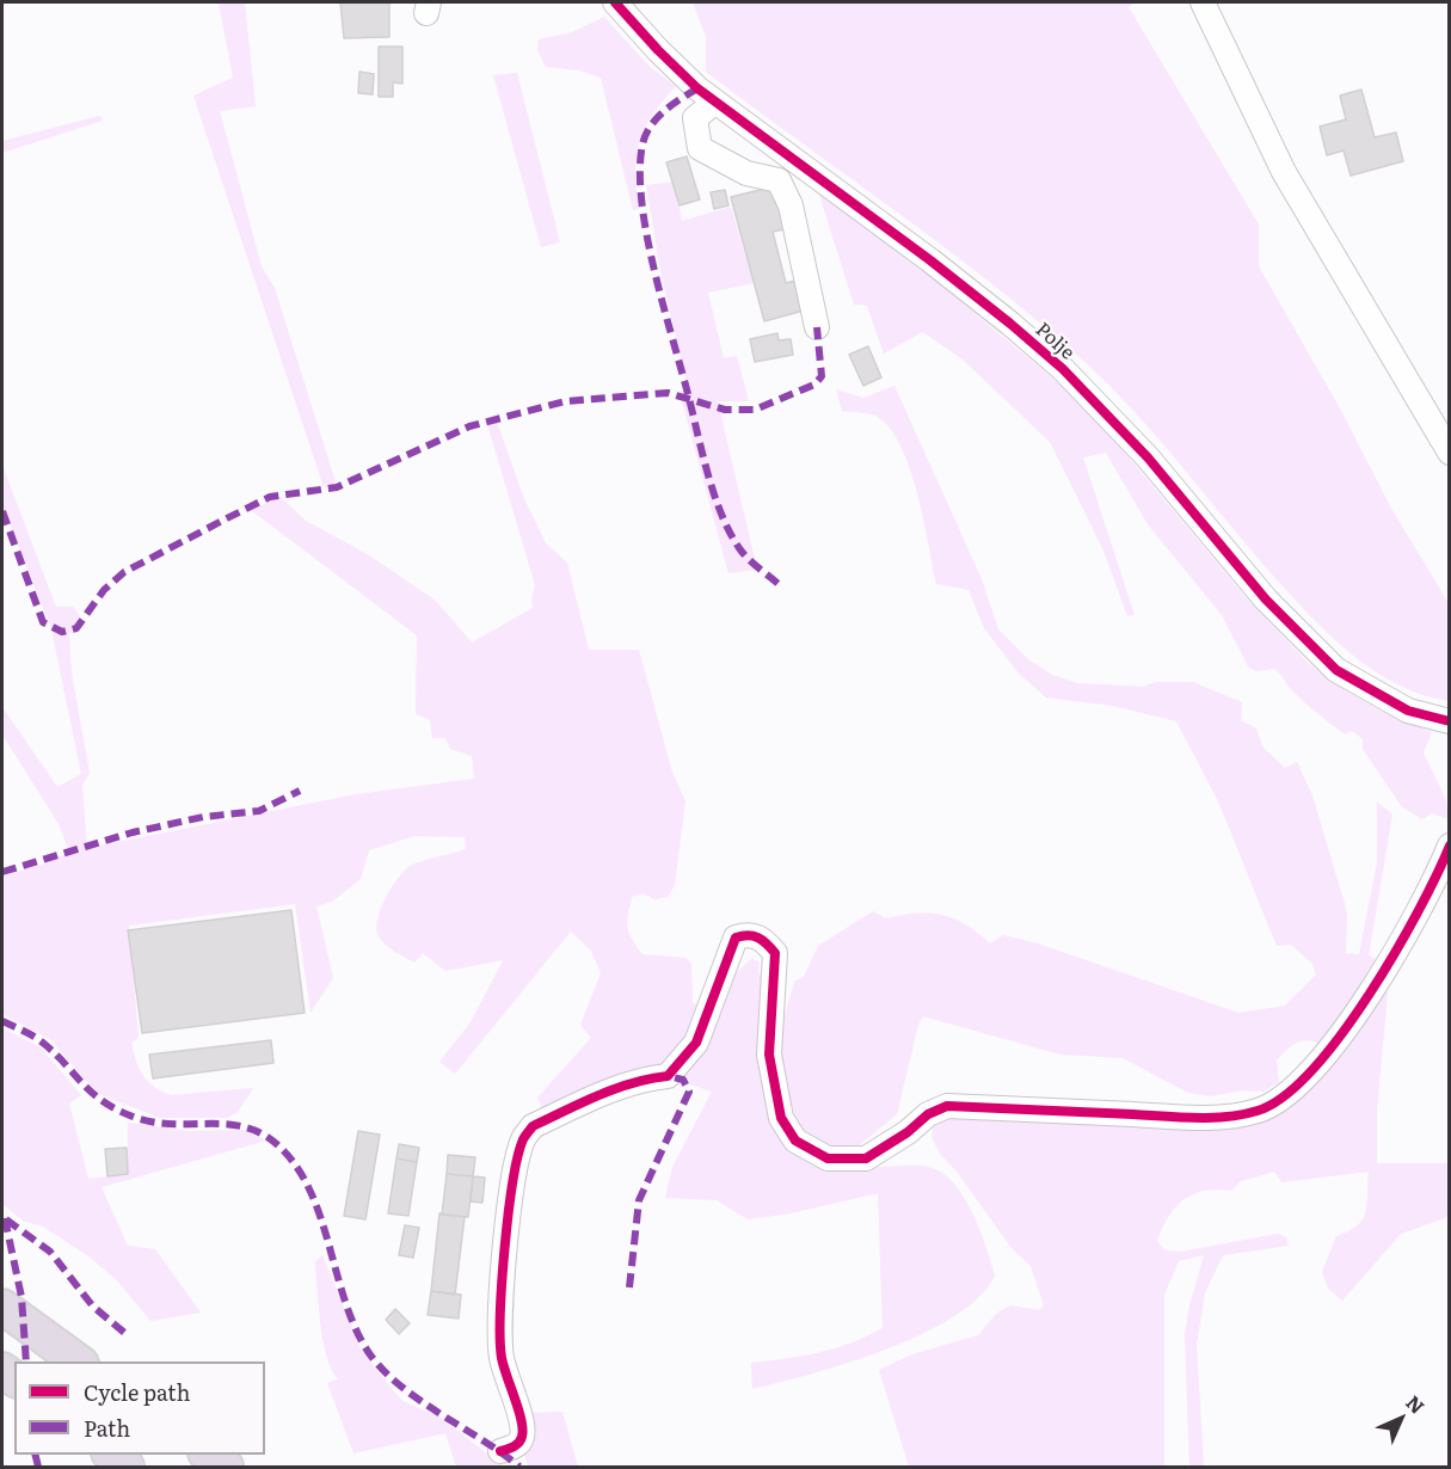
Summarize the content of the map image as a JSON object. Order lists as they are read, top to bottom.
{
  "streets": {
    "street": ["Polje"]
  },
  "legend": ["Cycle path", "Path"],
  "north": "top right"
}
